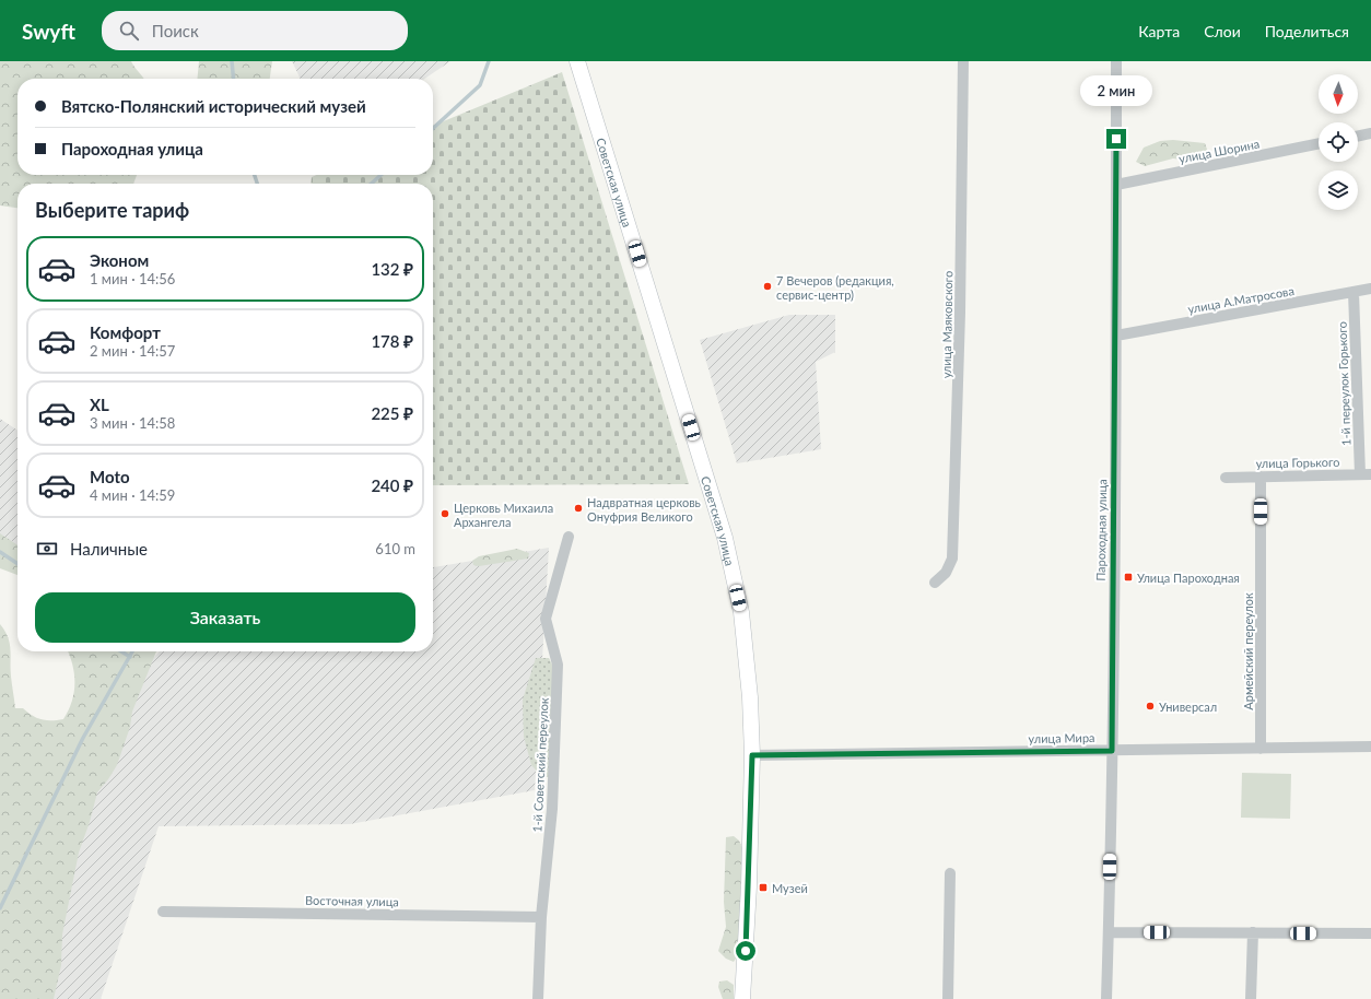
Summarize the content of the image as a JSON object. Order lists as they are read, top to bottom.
{
  "streets": {
    "street": [
      "улица Шорина",
      "Советская улица",
      "улица А.Матросова",
      "улица Маяковского",
      "1-й переулок Горького",
      "улица Горького",
      "Пароходная улица",
      "Армейский переулок",
      "улица Мира",
      "1-й Советский переулок",
      "Восточная улица"
    ]
  },
  "crossings": [
    ["улица Шорина", "Пароходная улица"],
    ["Советская улица", "улица Мира"],
    ["улица А.Матросова", "1-й переулок Горького"],
    ["улица А.Матросова", "Пароходная улица"],
    ["1-й переулок Горького", "улица Горького"],
    ["улица Горького", "Армейский переулок"],
    ["Пароходная улица", "улица Мира"],
    ["Армейский переулок", "улица Мира"],
    ["1-й Советский переулок", "Восточная улица"]
  ],
  "places": {
    "other": [
      "7 Вечеров (редакция, сервис-центр)",
      "Надвратная церковь Онуфрия Великого",
      "Церковь Михаила Архангела",
      "Универсал"
    ],
    "transit": ["Улица Пароходная", "Музей"]
  },
  "north": "bottom",
  "page": {
    "header": "Swyft",
    "search": "Поиск",
    "nav": ["Карта", "Слои", "Поделиться"],
    "bubble": "2 мин",
    "banner": ["Вятско-Полянский исторический музей", "Пароходная улица"],
    "heading": "Выберите тариф",
    "list": [
      {
        "name": "Эконом",
        "note": "1 мин · 14:56",
        "value": "132 ₽"
      },
      {
        "name": "Комфорт",
        "note": "2 мин · 14:57",
        "value": "178 ₽"
      },
      {
        "name": "XL",
        "note": "3 мин · 14:58",
        "value": "225 ₽"
      },
      {
        "name": "Moto",
        "note": "4 мин · 14:59",
        "value": "240 ₽"
      }
    ],
    "pay": ["Наличные", "610 m"],
    "buttons": "Заказать"
  }
}
